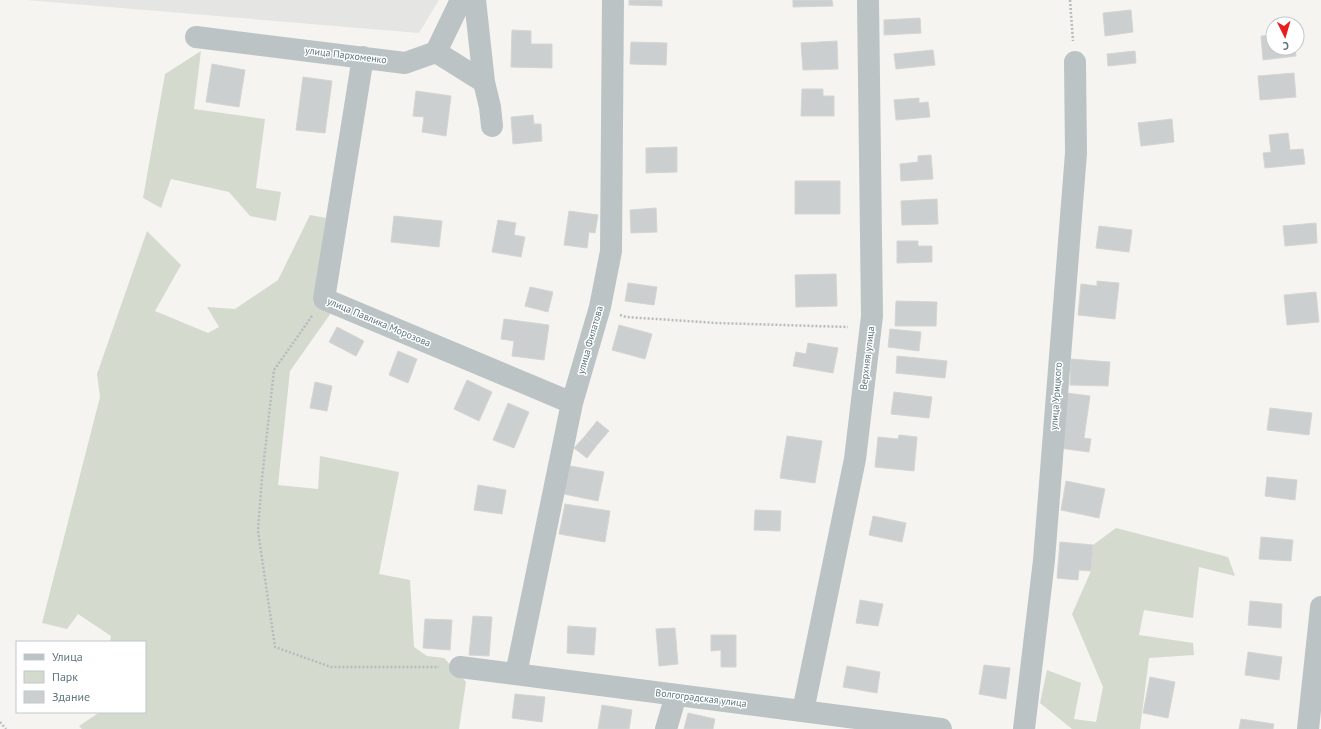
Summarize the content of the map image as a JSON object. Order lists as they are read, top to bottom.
{
  "streets": {
    "street": [
      "улица Пархоменко",
      "улица Павлика Морозова",
      "улица Филатова",
      "Верхняя улица",
      "улица Урицкого",
      "Волгоградская улица"
    ]
  },
  "crossings": [
    ["улица Пархоменко", "улица Павлика Морозова"],
    ["улица Павлика Морозова", "улица Филатова"],
    ["улица Филатова", "Волгоградская улица"],
    ["Верхняя улица", "Волгоградская улица"]
  ],
  "legend": ["Улица", "Парк", "Здание"],
  "north": "bottom"
}
